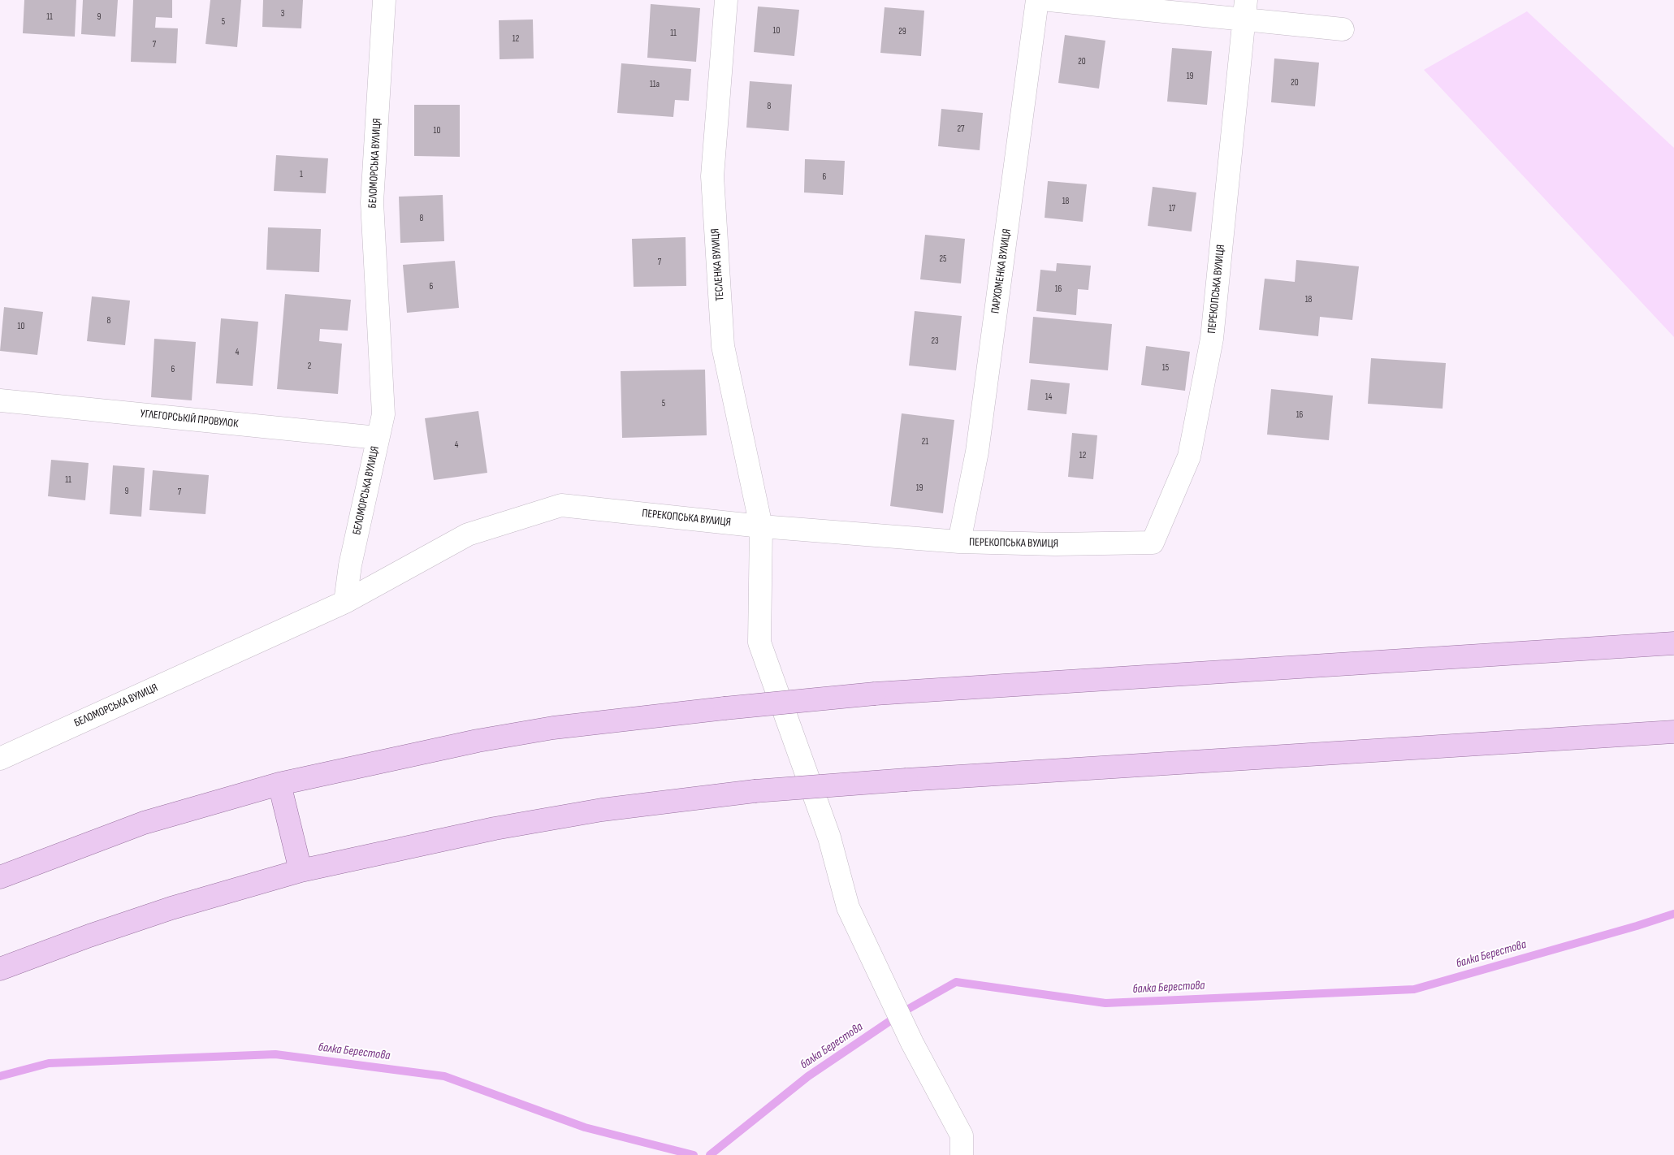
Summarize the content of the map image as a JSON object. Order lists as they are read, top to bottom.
{
  "streets": {
    "street": [
      "БЕЛОМОРСЬКА ВУЛИЦЯ",
      "ТЕСЛЕНКА ВУЛИЦЯ",
      "ПАРХОМЕНКА ВУЛИЦЯ",
      "ПЕРЕКОПСЬКА ВУЛИЦЯ",
      "УГЛЕГОРСЬКIЙ ПРОВУЛОК"
    ]
  },
  "crossings": [
    ["БЕЛОМОРСЬКА ВУЛИЦЯ", "ПЕРЕКОПСЬКА ВУЛИЦЯ"],
    ["БЕЛОМОРСЬКА ВУЛИЦЯ", "УГЛЕГОРСЬКIЙ ПРОВУЛОК"],
    ["ТЕСЛЕНКА ВУЛИЦЯ", "ПЕРЕКОПСЬКА ВУЛИЦЯ"],
    ["ПАРХОМЕНКА ВУЛИЦЯ", "ПЕРЕКОПСЬКА ВУЛИЦЯ"]
  ],
  "water": ["балка Берестова"],
  "house_numbers": [
    "3",
    "11",
    "9",
    "5",
    "10",
    "29",
    "11",
    "12",
    "7",
    "20",
    "19",
    "20",
    "11а",
    "8",
    "27",
    "10",
    "1",
    "6",
    "18",
    "17",
    "8",
    "25",
    "7",
    "6",
    "16",
    "18",
    "8",
    "10",
    "23",
    "4",
    "2",
    "15",
    "6",
    "14",
    "5",
    "16",
    "21",
    "4",
    "12",
    "11",
    "19",
    "9",
    "7"
  ]
}
